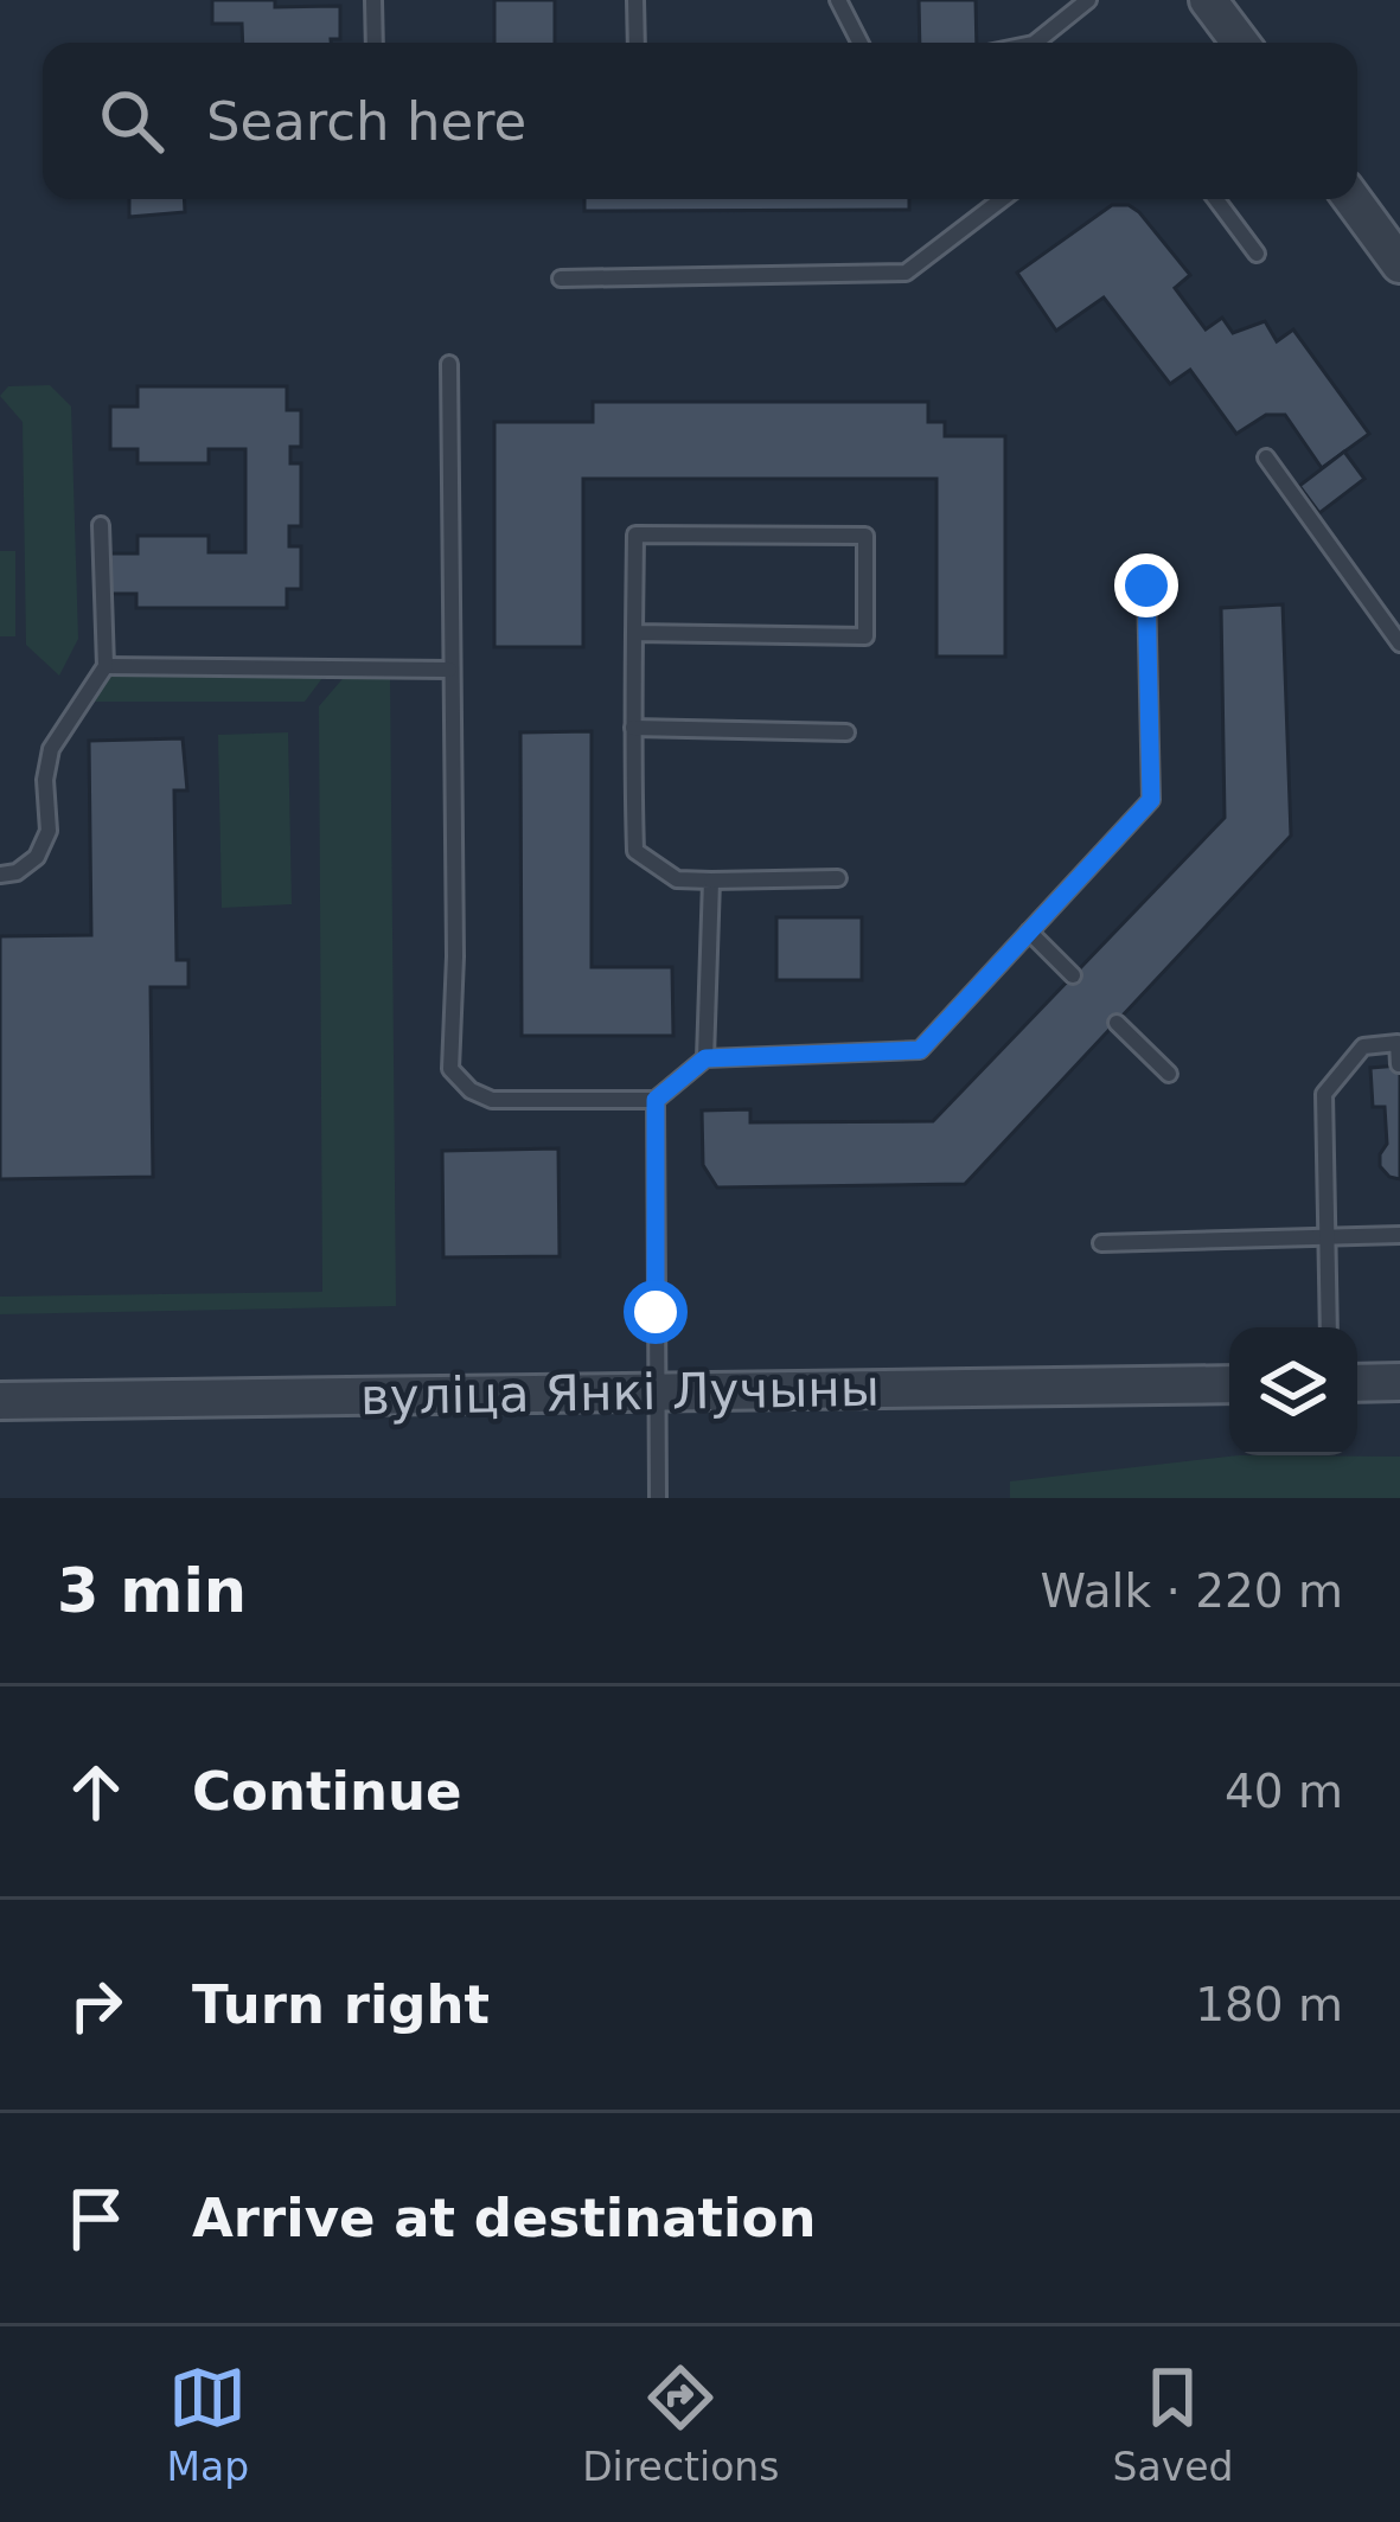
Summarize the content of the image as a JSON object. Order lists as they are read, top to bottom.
{
  "streets": {
    "street": ["вуліца Янкі Лучыны"]
  },
  "page": {
    "search": "Search here",
    "heading": ["3 min", "Walk · 220 m"],
    "list": [
      ["Continue", "40 m"],
      ["Turn right", "180 m"],
      "Arrive at destination"
    ],
    "nav": ["Map", "Directions", "Saved"]
  }
}
